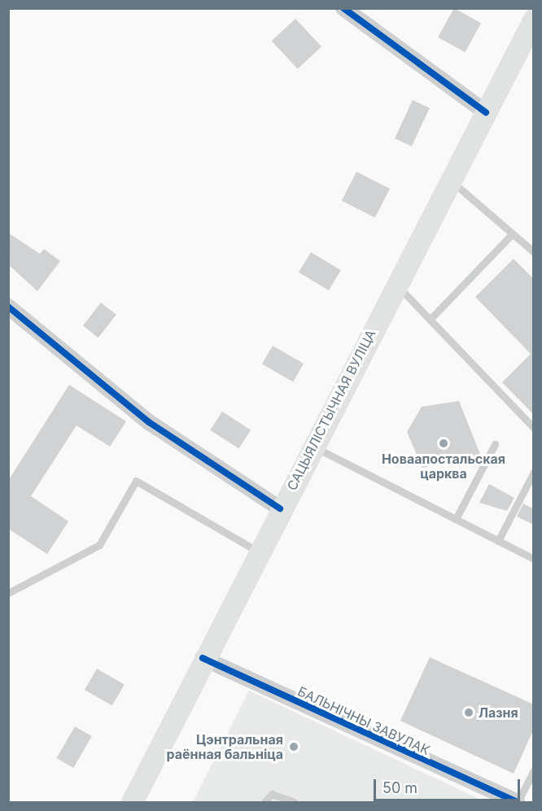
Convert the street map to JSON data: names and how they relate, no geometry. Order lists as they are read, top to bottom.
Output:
{
  "streets": {
    "main road": ["САЦЫЯЛІСТЫЧНАЯ ВУЛІЦА"],
    "street": ["БАЛЬНІЧНЫ ЗАВУЛАК"]
  },
  "crossings": [
    ["САЦЫЯЛІСТЫЧНАЯ ВУЛІЦА", "БАЛЬНІЧНЫ ЗАВУЛАК"]
  ],
  "places": ["Новаапостальская царква", "Лазня", "Цэнтральная раённая бальніца"],
  "scale_bar": "50 m"
}
